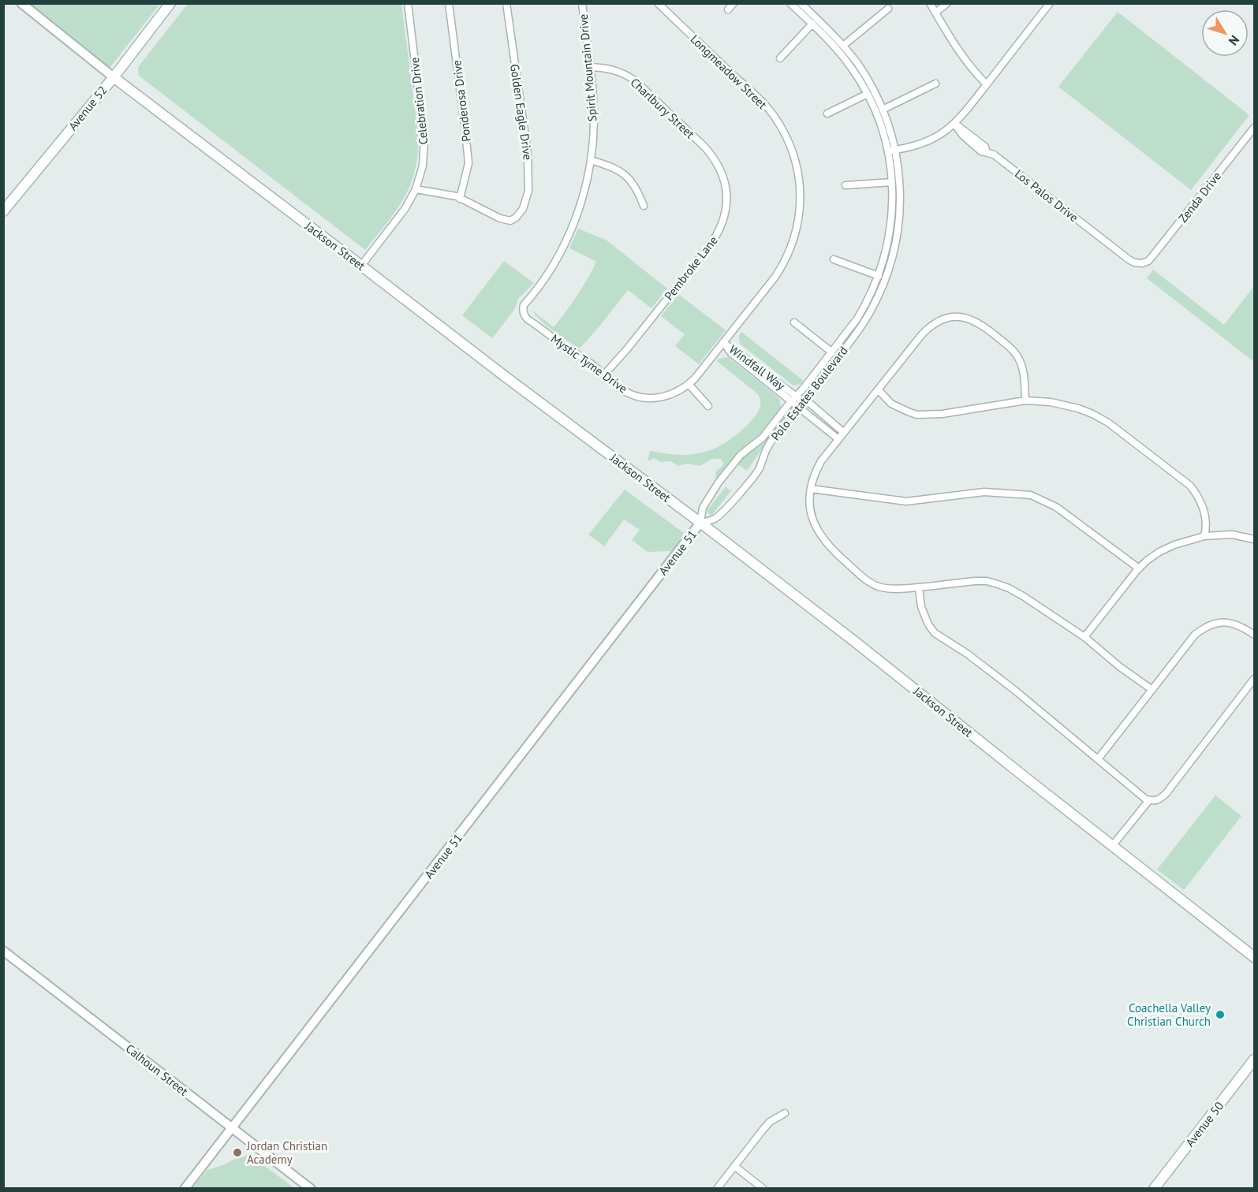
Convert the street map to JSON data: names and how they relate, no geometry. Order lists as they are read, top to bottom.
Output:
{
  "streets": {
    "main road": ["Avenue 52", "Jackson Street", "Avenue 50"],
    "street": [
      "Spirit Mountain Drive",
      "Longmeadow Street",
      "Celebration Drive",
      "Ponderosa Drive",
      "Charlbury Street",
      "Golden Eagle Drive",
      "Los Palos Drive",
      "Zenda Drive",
      "Pembroke Lane",
      "Mystic Tyme Drive",
      "Windfall Way",
      "Polo Estates Boulevard",
      "Avenue 51",
      "Calhoun Street"
    ]
  },
  "crossings": [
    ["Spirit Mountain Drive", "Charlbury Street"],
    ["Spirit Mountain Drive", "Mystic Tyme Drive"],
    ["Longmeadow Street", "Mystic Tyme Drive"],
    ["Longmeadow Street", "Windfall Way"],
    ["Celebration Drive", "Jackson Street"],
    ["Ponderosa Drive", "Golden Eagle Drive"],
    ["Avenue 52", "Jackson Street"],
    ["Charlbury Street", "Pembroke Lane"],
    ["Los Palos Drive", "Zenda Drive"],
    ["Jackson Street", "Polo Estates Boulevard"],
    ["Jackson Street", "Avenue 51"],
    ["Pembroke Lane", "Mystic Tyme Drive"],
    ["Mystic Tyme Drive", "Windfall Way"],
    ["Windfall Way", "Polo Estates Boulevard"],
    ["Polo Estates Boulevard", "Avenue 51"],
    ["Avenue 51", "Calhoun Street"]
  ],
  "places": ["Coachella Valley Christian Church", "Jordan Christian Academy"],
  "north": "bottom right"
}
